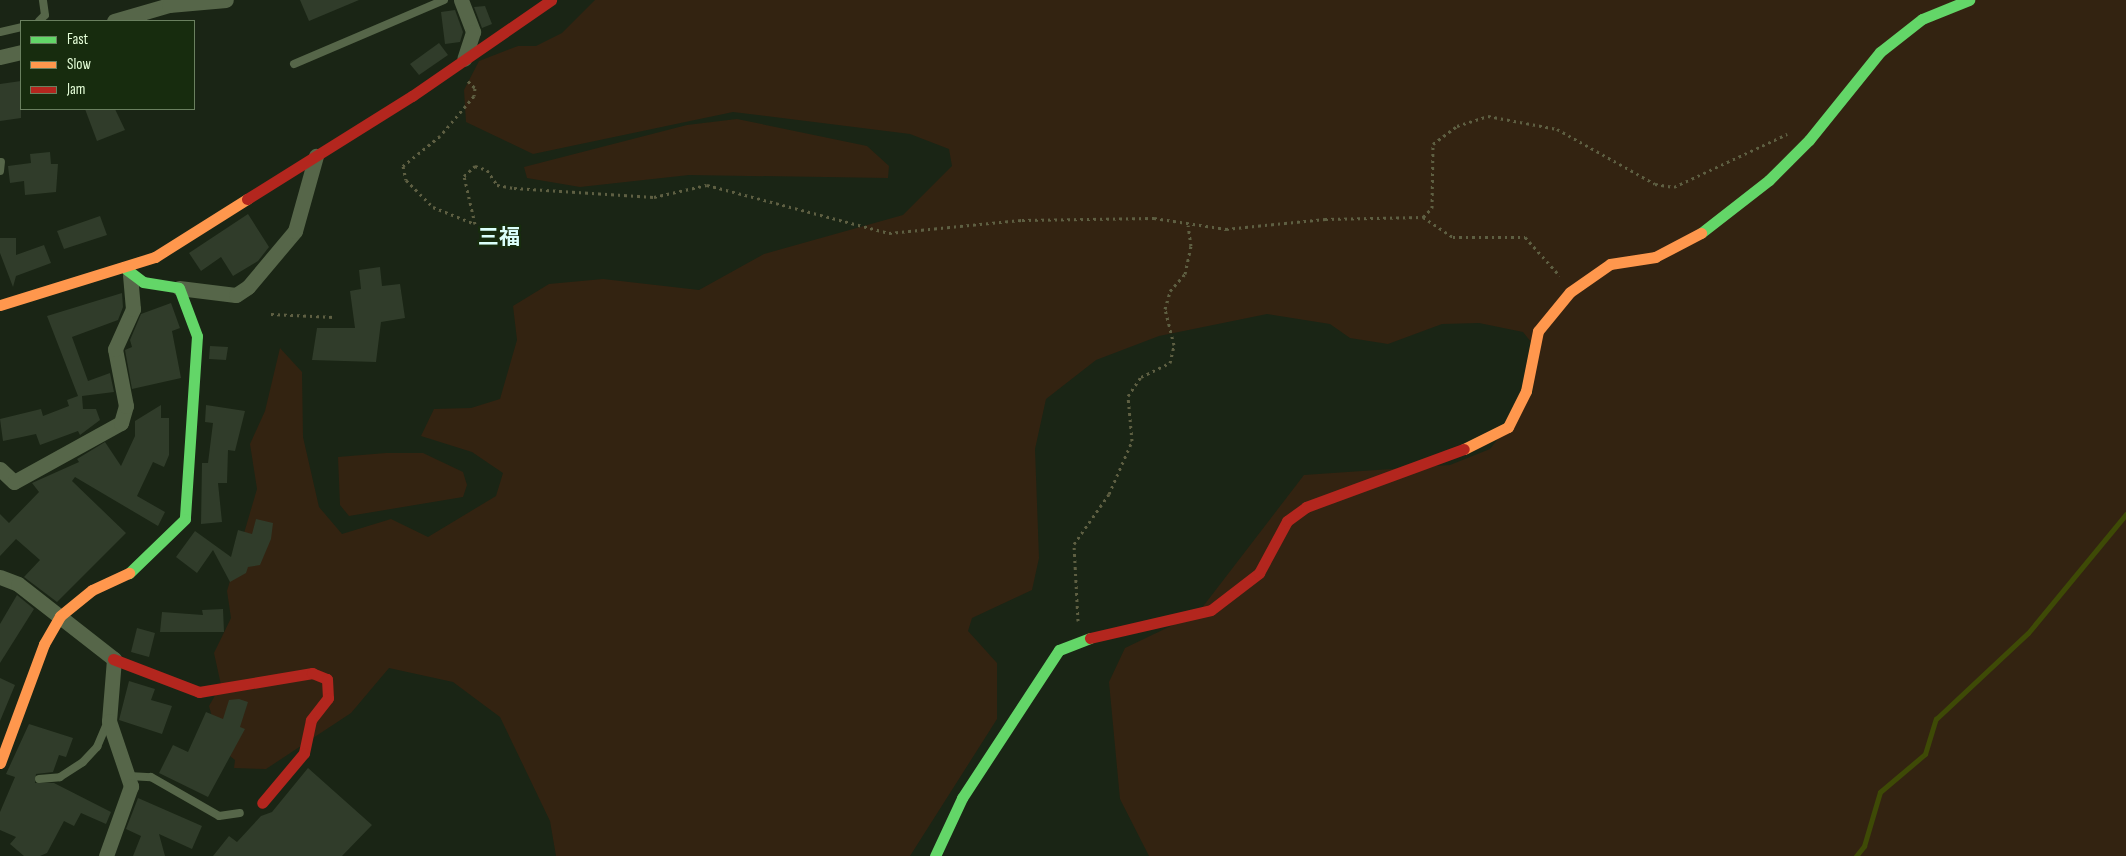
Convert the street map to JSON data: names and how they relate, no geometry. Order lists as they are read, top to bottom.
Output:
{
  "districts": ["三福"],
  "legend": ["Fast", "Slow", "Jam"]
}
